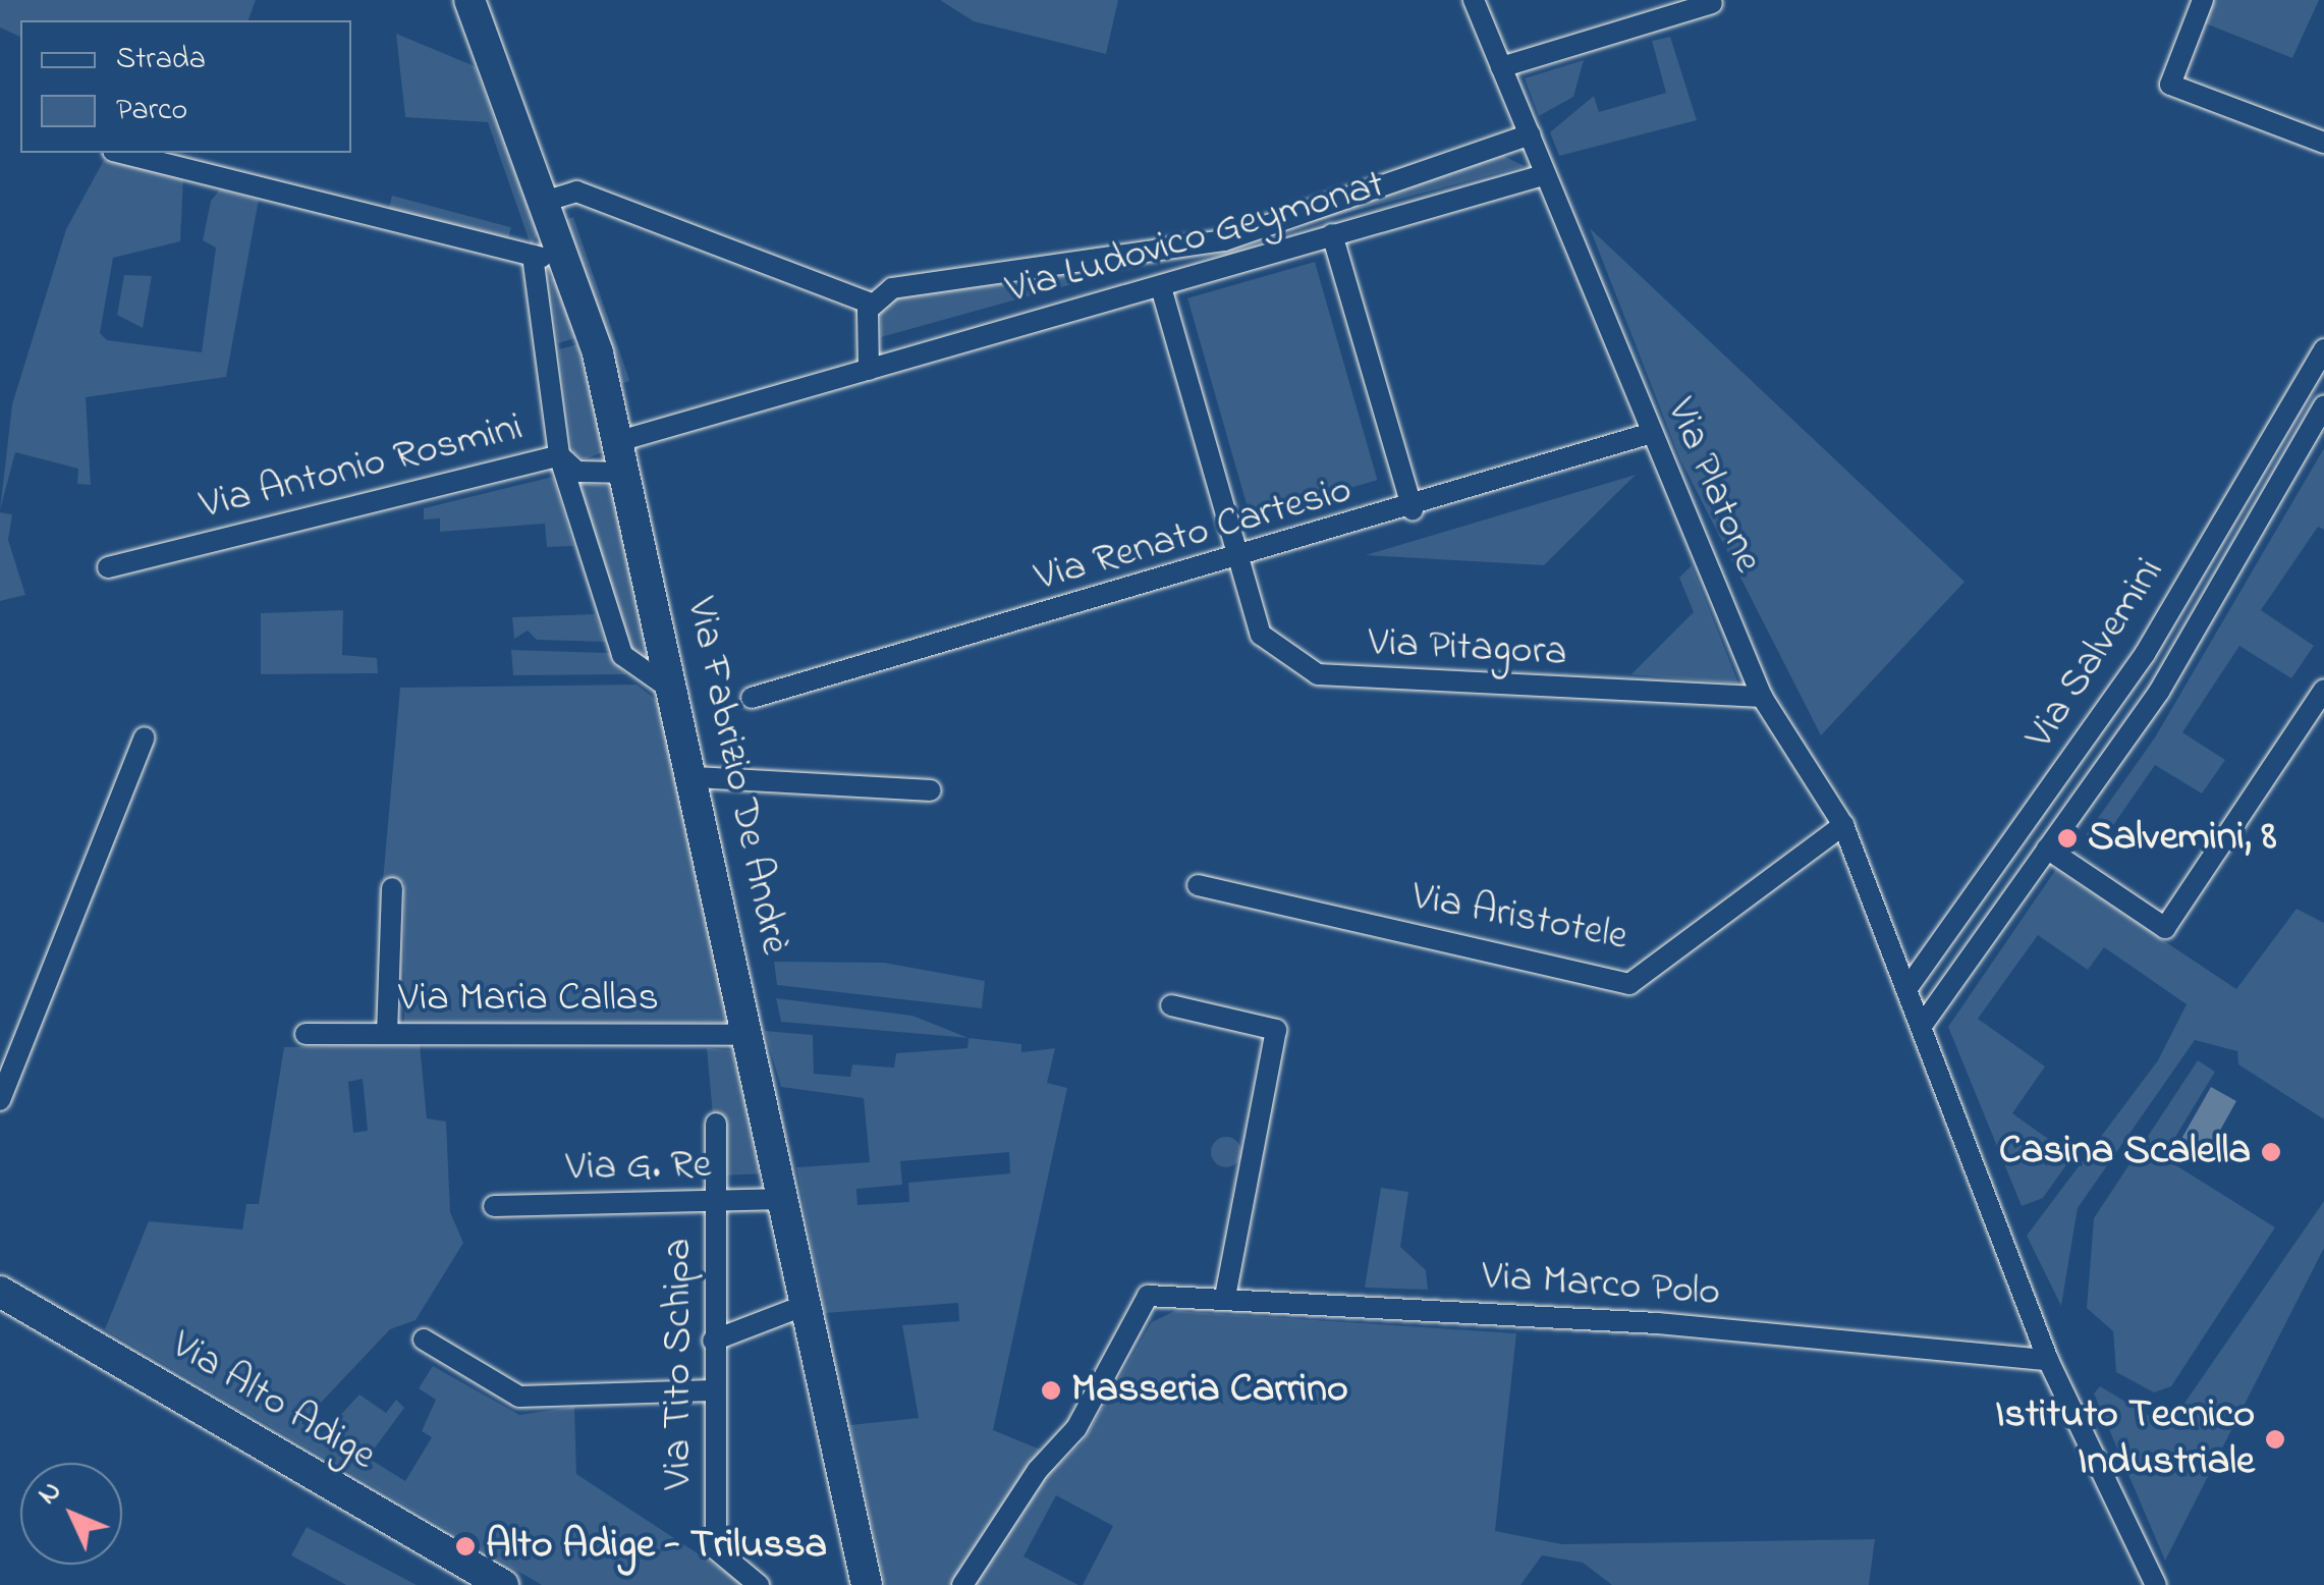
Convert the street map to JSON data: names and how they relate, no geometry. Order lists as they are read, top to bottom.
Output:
{
  "streets": {
    "street": [
      "Via Ludovico Geymonat",
      "Via Antonio Rosmini",
      "Via Platone",
      "Via Renato Cartesio",
      "Via Pitagora",
      "Via Salvemini",
      "Via Fabrizio De Andrè",
      "Via Aristotele",
      "Via Maria Callas",
      "Via G. Re",
      "Via Marco Polo",
      "Via Tito Schipa",
      "Via Alto Adige"
    ]
  },
  "crossings": [
    ["Via Ludovico Geymonat", "Via Platone"],
    ["Via Ludovico Geymonat", "Via Pitagora"],
    ["Via Ludovico Geymonat", "Via Fabrizio De Andrè"],
    ["Via Antonio Rosmini", "Via Fabrizio De Andrè"],
    ["Via Platone", "Via Renato Cartesio"],
    ["Via Platone", "Via Pitagora"],
    ["Via Platone", "Via Salvemini"],
    ["Via Platone", "Via Aristotele"],
    ["Via Platone", "Via Marco Polo"],
    ["Via Renato Cartesio", "Via Pitagora"],
    ["Via Fabrizio De Andrè", "Via Maria Callas"],
    ["Via Fabrizio De Andrè", "Via G. Re"],
    ["Via G. Re", "Via Tito Schipa"]
  ],
  "places": [
    "Salvemini, 8",
    "Casina Scalella",
    "Masseria Carrino",
    "Istituto Tecnico Industriale",
    "Alto Adige - Trilussa"
  ],
  "legend": ["Strada", "Parco"],
  "north": "top left"
}
